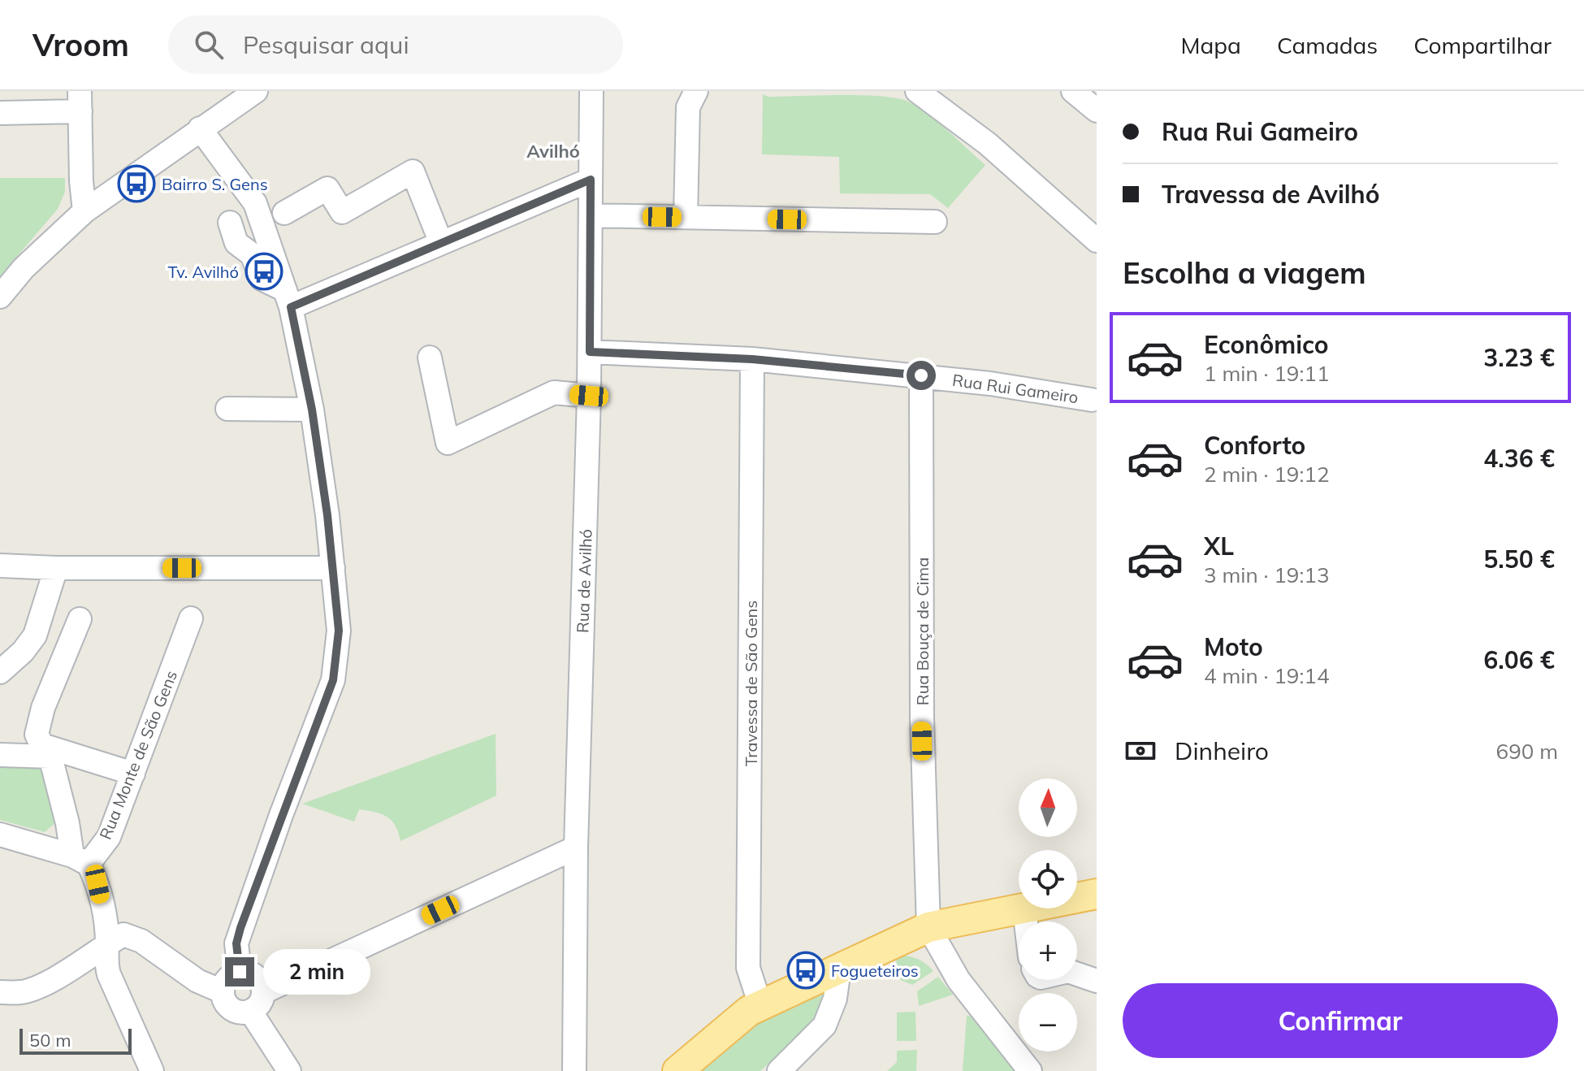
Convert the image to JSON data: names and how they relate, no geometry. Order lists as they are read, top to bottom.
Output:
{
  "streets": {
    "street": [
      "Rua Rui Gameiro",
      "Rua de Avilhó",
      "Rua Bouça de Cima",
      "Travessa de São Gens",
      "Rua Monte de São Gens"
    ]
  },
  "crossings": [
    ["Rua Rui Gameiro", "Rua de Avilhó"],
    ["Rua Rui Gameiro", "Rua Bouça de Cima"],
    ["Rua Rui Gameiro", "Travessa de São Gens"]
  ],
  "districts": ["Avilhó"],
  "places": {
    "bus stop": ["Bairro S. Gens", "Tv. Avilhó", "Fogueteiros"]
  },
  "scale_bar": "50 m",
  "north": "top",
  "page": {
    "header": "Vroom",
    "search": "Pesquisar aqui",
    "nav": ["Mapa", "Camadas", "Compartilhar"],
    "banner": ["Rua Rui Gameiro", "Travessa de Avilhó"],
    "heading": "Escolha a viagem",
    "list": [
      {
        "name": "Econômico",
        "note": "1 min · 19:11",
        "value": "3.23 €"
      },
      {
        "name": "Conforto",
        "note": "2 min · 19:12",
        "value": "4.36 €"
      },
      {
        "name": "XL",
        "note": "3 min · 19:13",
        "value": "5.50 €"
      },
      {
        "name": "Moto",
        "note": "4 min · 19:14",
        "value": "6.06 €"
      }
    ],
    "pay": ["Dinheiro", "690 m"],
    "map_buttons": ["+", "−"],
    "bubble": "2 min",
    "buttons": "Confirmar",
    "scale": "50 m"
  }
}
